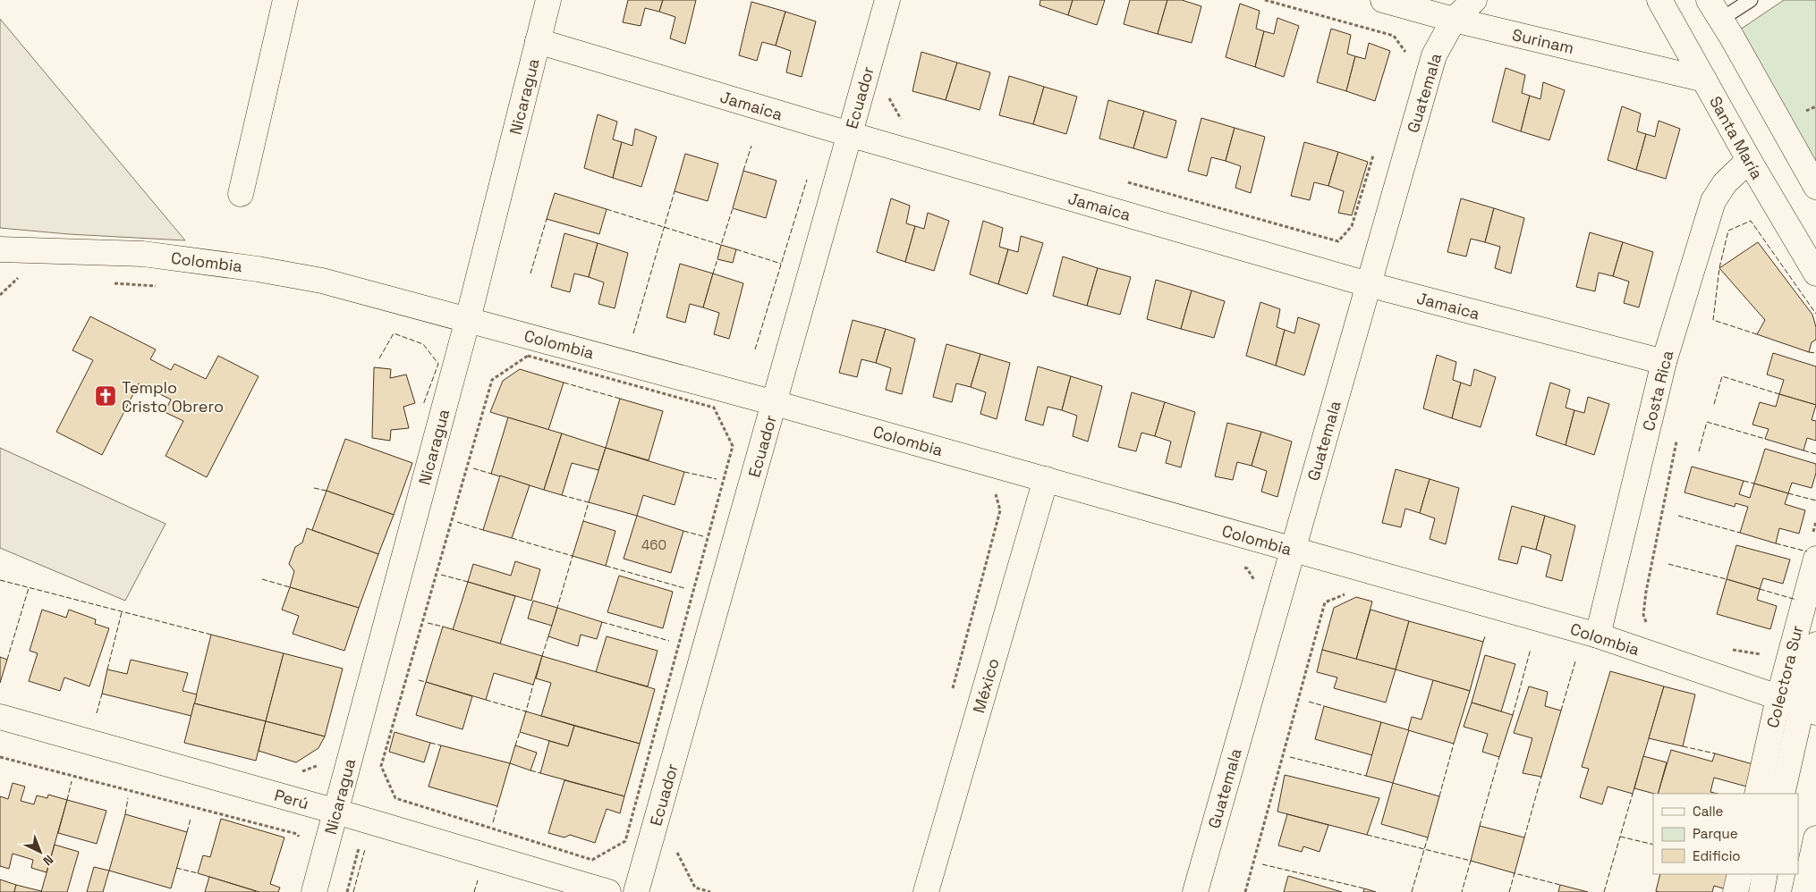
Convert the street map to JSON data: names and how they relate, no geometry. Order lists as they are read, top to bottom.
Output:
{
  "streets": {
    "street": [
      "Surinam",
      "Guatemala",
      "Nicaragua",
      "Ecuador",
      "Jamaica",
      "Santa María",
      "Colombia",
      "Costa Rica",
      "Colectora Sur",
      "México",
      "Perú"
    ]
  },
  "crossings": [
    ["Surinam", "Guatemala"],
    ["Surinam", "Santa María"],
    ["Guatemala", "Jamaica"],
    ["Guatemala", "Colombia"],
    ["Nicaragua", "Jamaica"],
    ["Nicaragua", "Colombia"],
    ["Nicaragua", "Perú"],
    ["Ecuador", "Jamaica"],
    ["Ecuador", "Colombia"],
    ["Jamaica", "Costa Rica"],
    ["Santa María", "Costa Rica"],
    ["Colombia", "Costa Rica"],
    ["Colombia", "Colectora Sur"],
    ["Colombia", "México"]
  ],
  "places": {
    "church": ["Templo Cristo Obrero"]
  },
  "house_numbers": ["460"],
  "legend": ["Calle", "Parque", "Edificio"],
  "north": "bottom right"
}
